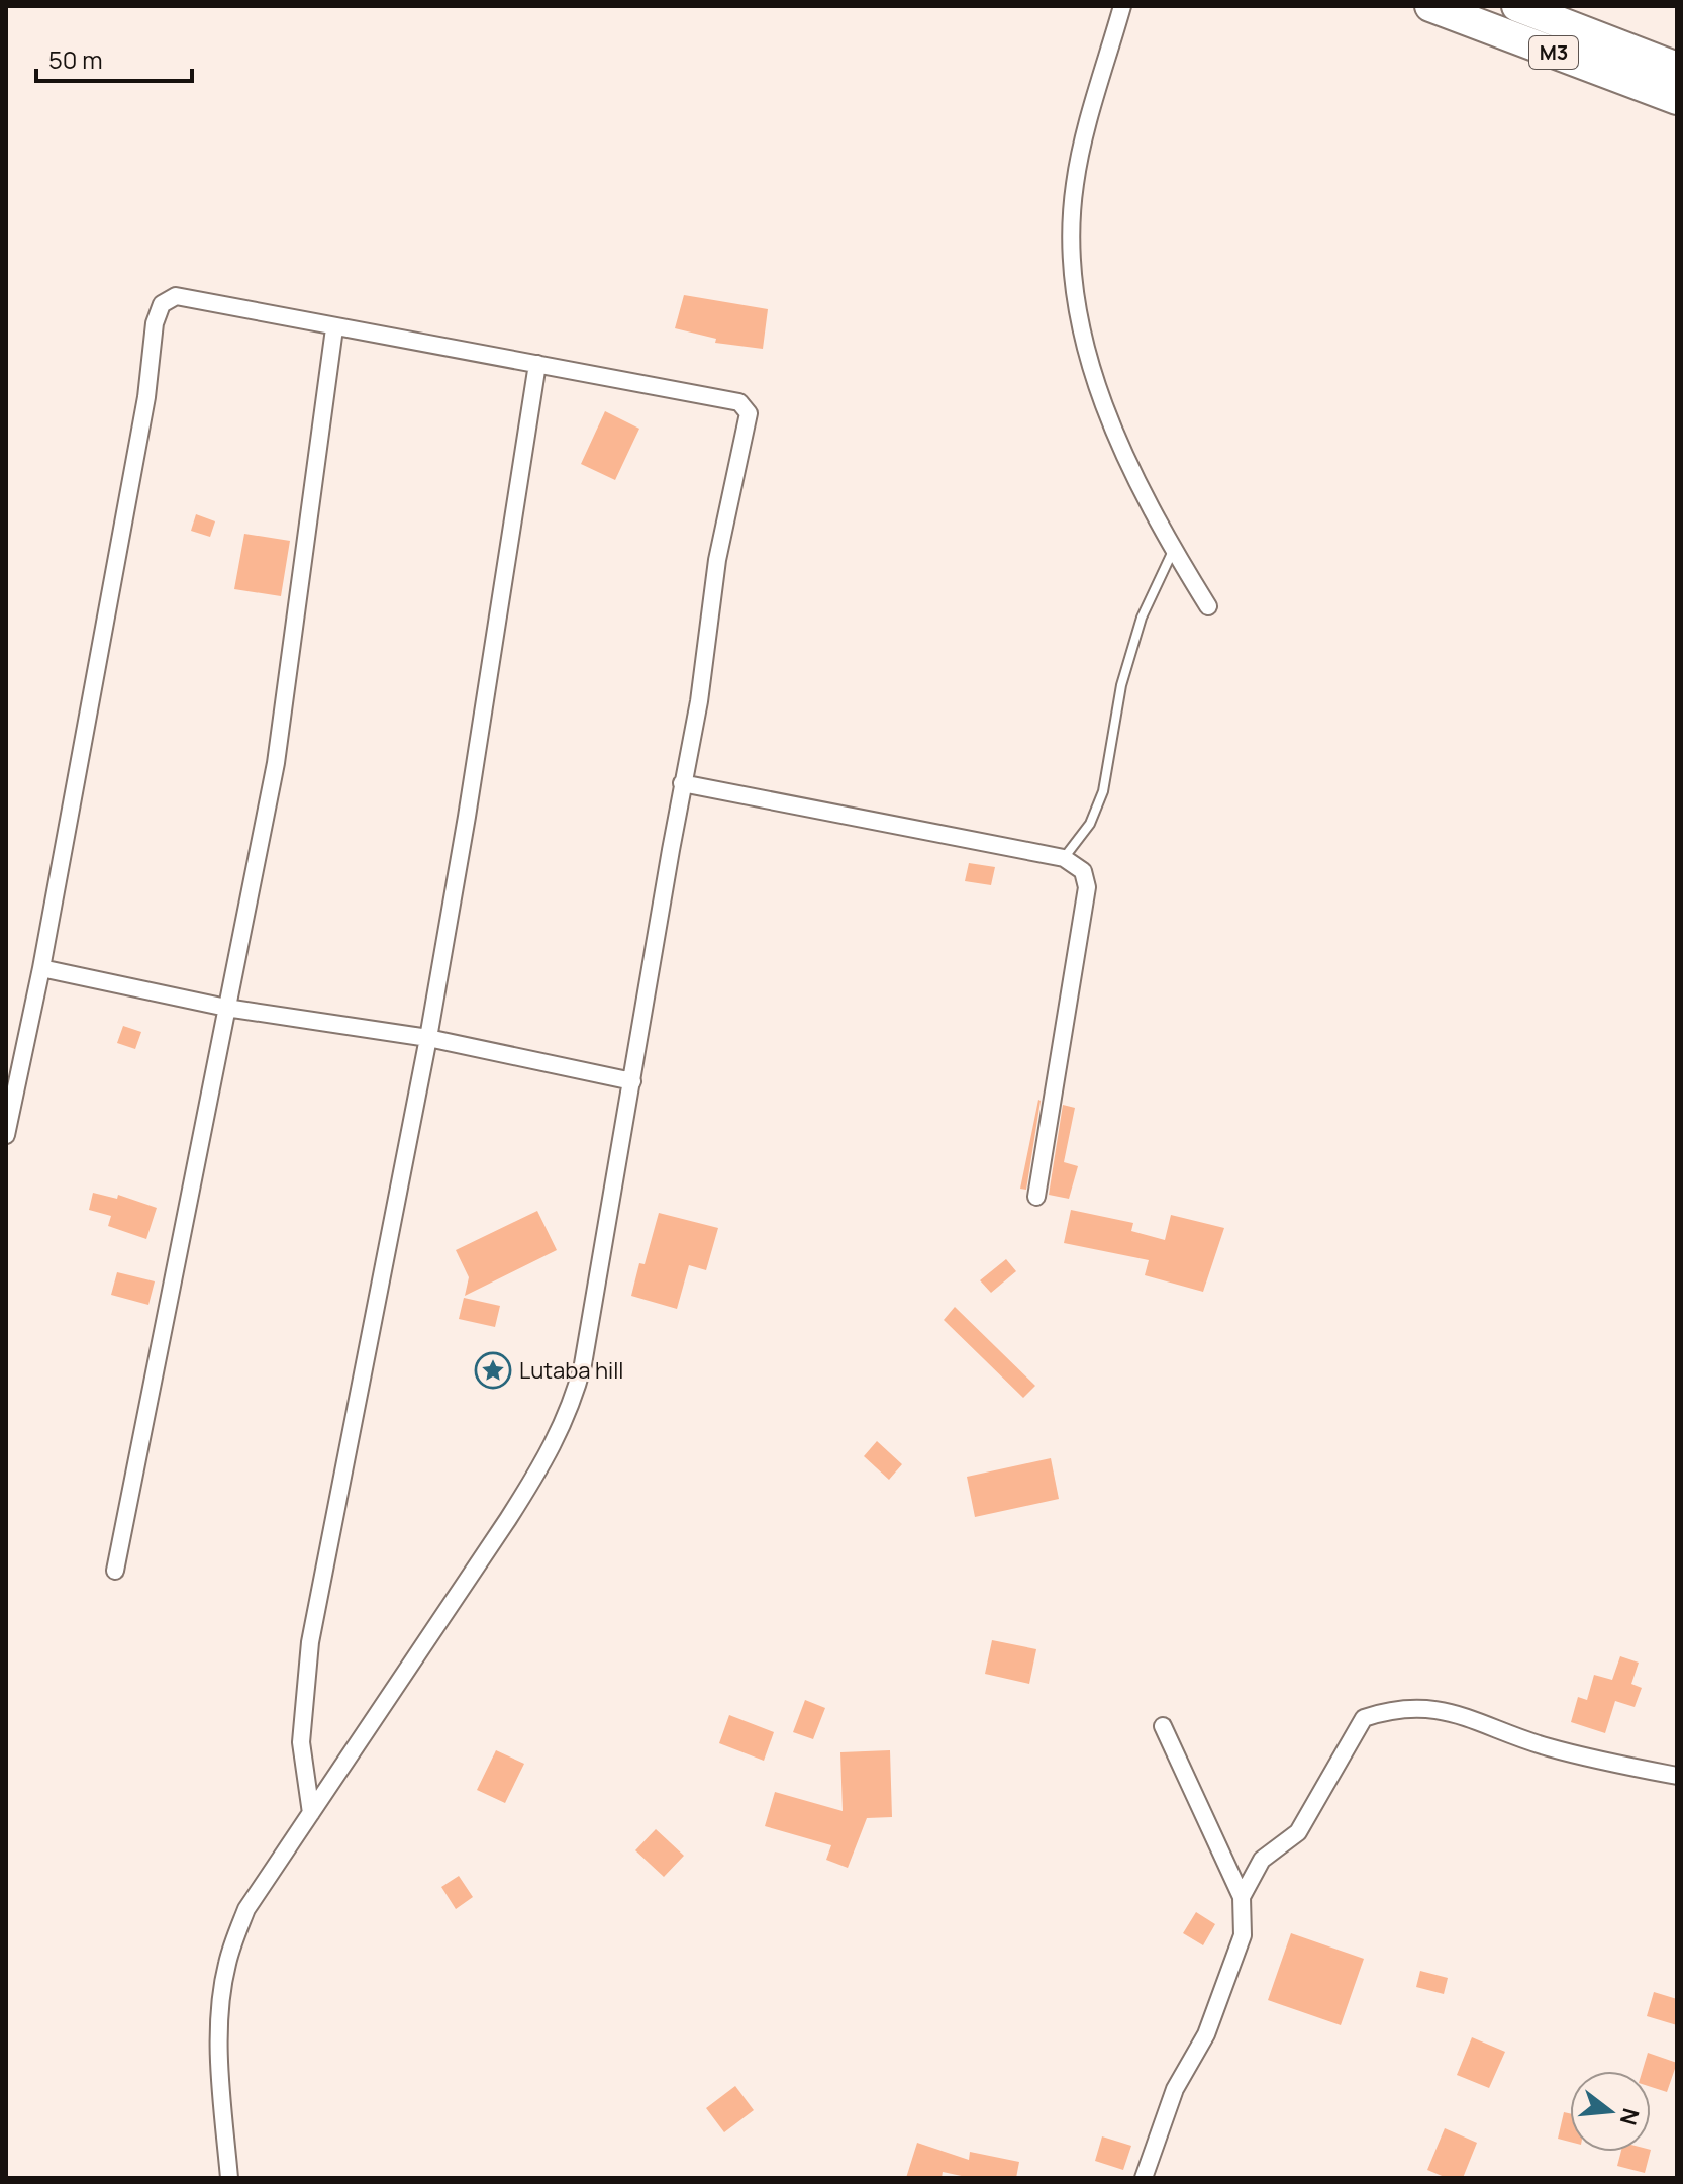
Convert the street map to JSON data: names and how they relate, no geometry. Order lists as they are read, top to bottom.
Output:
{
  "streets": {
    "highway": ["M3"]
  },
  "places": {
    "place": ["Lutaba hill"]
  },
  "scale_bar": "50 m",
  "north": "right"
}
